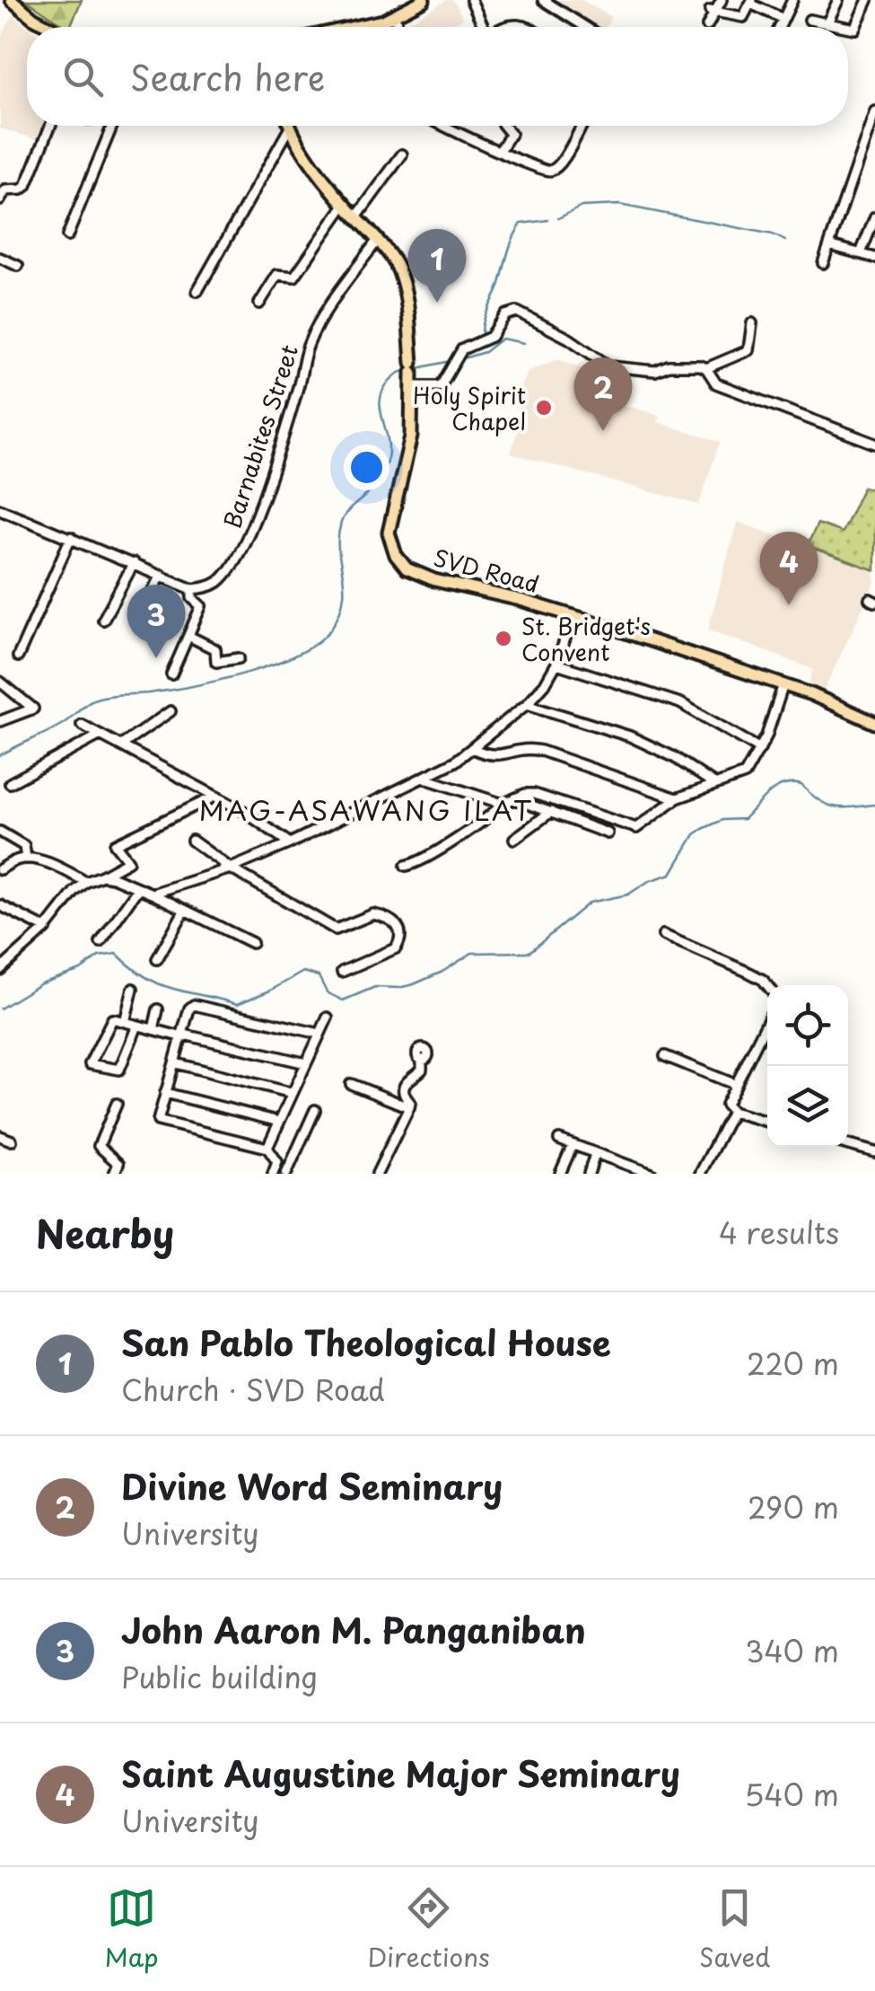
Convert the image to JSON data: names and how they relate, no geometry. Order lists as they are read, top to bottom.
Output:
{
  "streets": {
    "main road": ["SVD Road"],
    "street": ["Barnabites Street"]
  },
  "crossings": [
    ["Barnabites Street", "SVD Road"]
  ],
  "districts": ["MAG-ASAWANG ILAT"],
  "places": ["Holy Spirit Chapel", "St. Bridget's Convent"],
  "page": {
    "search": "Search here",
    "pins": [
      "1",
      "2",
      "4",
      "3"
    ],
    "heading": ["Nearby", "4 results"],
    "list": [
      {
        "mark": "1",
        "name": "San Pablo Theological House",
        "note": "Church · SVD Road",
        "value": "220 m"
      },
      {
        "mark": "2",
        "name": "Divine Word Seminary",
        "note": "University",
        "value": "290 m"
      },
      {
        "mark": "3",
        "name": "John Aaron M. Panganiban",
        "note": "Public building",
        "value": "340 m"
      },
      {
        "mark": "4",
        "name": "Saint Augustine Major Seminary",
        "note": "University",
        "value": "540 m"
      }
    ],
    "nav": ["Map", "Directions", "Saved"]
  }
}
